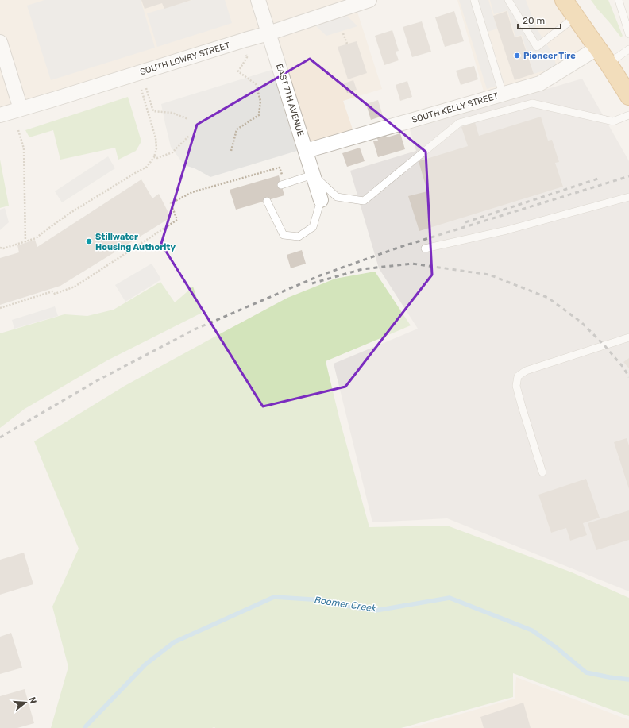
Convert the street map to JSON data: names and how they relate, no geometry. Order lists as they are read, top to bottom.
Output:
{
  "streets": {
    "street": ["SOUTH LOWRY STREET", "EAST 7TH AVENUE", "SOUTH KELLY STREET"]
  },
  "crossings": [
    ["SOUTH LOWRY STREET", "EAST 7TH AVENUE"],
    ["EAST 7TH AVENUE", "SOUTH KELLY STREET"]
  ],
  "water": ["Boomer Creek"],
  "places": ["Pioneer Tire", "Stillwater Housing Authority"],
  "scale_bar": "20 m",
  "north": "right"
}
